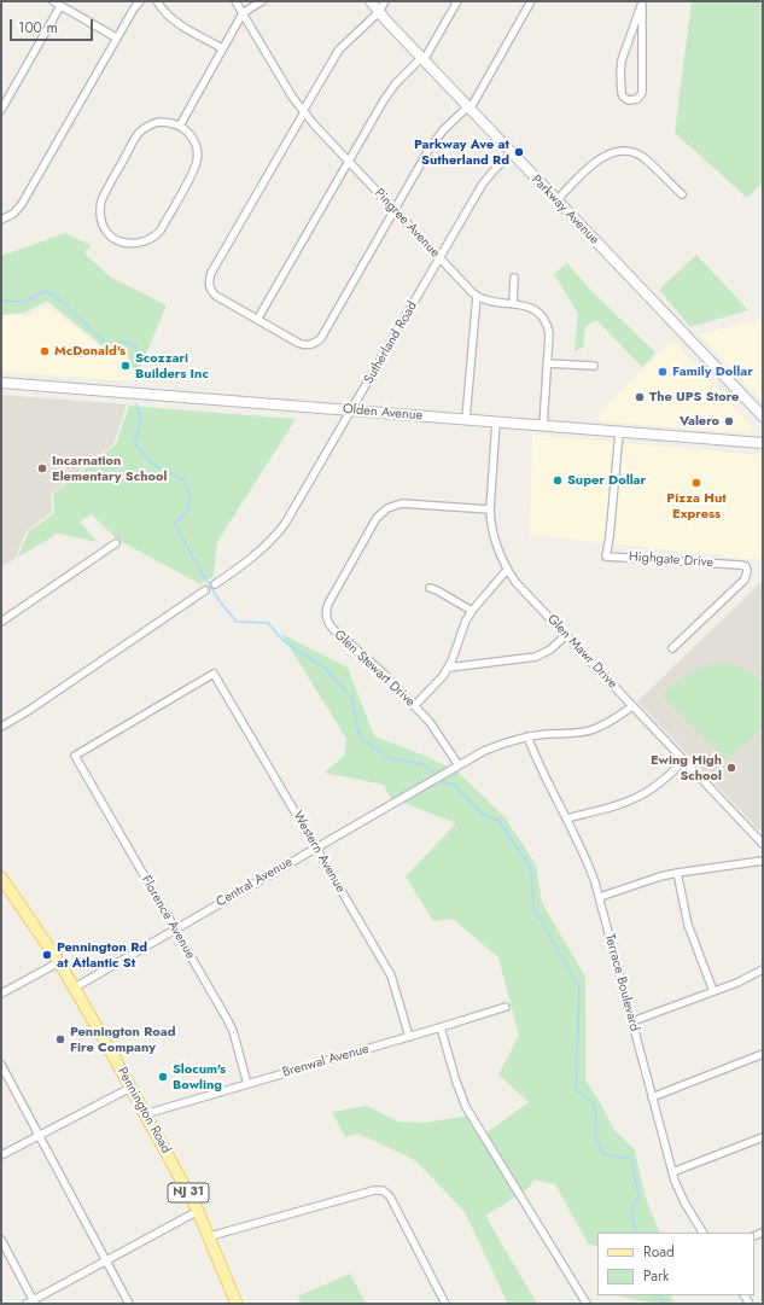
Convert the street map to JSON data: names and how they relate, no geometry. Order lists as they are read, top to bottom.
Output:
{
  "streets": {
    "main road": [
      "Parkway Avenue",
      "Olden Avenue",
      "Pennington Road",
      "NJ 31"
    ],
    "street": [
      "Pingree Avenue",
      "Sutherland Road",
      "Highgate Drive",
      "Glen Mawr Drive",
      "Glen Stewart Drive",
      "Western Avenue",
      "Central Avenue",
      "Florence Avenue",
      "Terrace Boulevard",
      "Brenwal Avenue"
    ]
  },
  "crossings": [
    ["Parkway Avenue", "Sutherland Road"],
    ["Pingree Avenue", "Sutherland Road"],
    ["Pingree Avenue", "Olden Avenue"],
    ["Sutherland Road", "Olden Avenue"],
    ["Olden Avenue", "Highgate Drive"],
    ["Olden Avenue", "Glen Mawr Drive"],
    ["Glen Mawr Drive", "Glen Stewart Drive"],
    ["Glen Mawr Drive", "Central Avenue"],
    ["Glen Stewart Drive", "Central Avenue"],
    ["Western Avenue", "Central Avenue"],
    ["Western Avenue", "Florence Avenue"],
    ["Western Avenue", "Brenwal Avenue"],
    ["Central Avenue", "Florence Avenue"],
    ["Central Avenue", "Terrace Boulevard"],
    ["Central Avenue", "Pennington Road"],
    ["Florence Avenue", "Brenwal Avenue"],
    ["Brenwal Avenue", "Pennington Road"]
  ],
  "places": [
    "Parkway Ave at Sutherland Rd",
    "McDonald's",
    "Scozzari Builders Inc",
    "Family Dollar",
    "The UPS Store",
    "Valero",
    "Incarnation Elementary School",
    "Super Dollar",
    "Pizza Hut Express",
    "Ewing High School",
    "Pennington Rd at Atlantic St",
    "Pennington Road Fire Company",
    "Slocum's Bowling"
  ],
  "legend": ["Road", "Park"],
  "scale_bar": "100 m"
}
